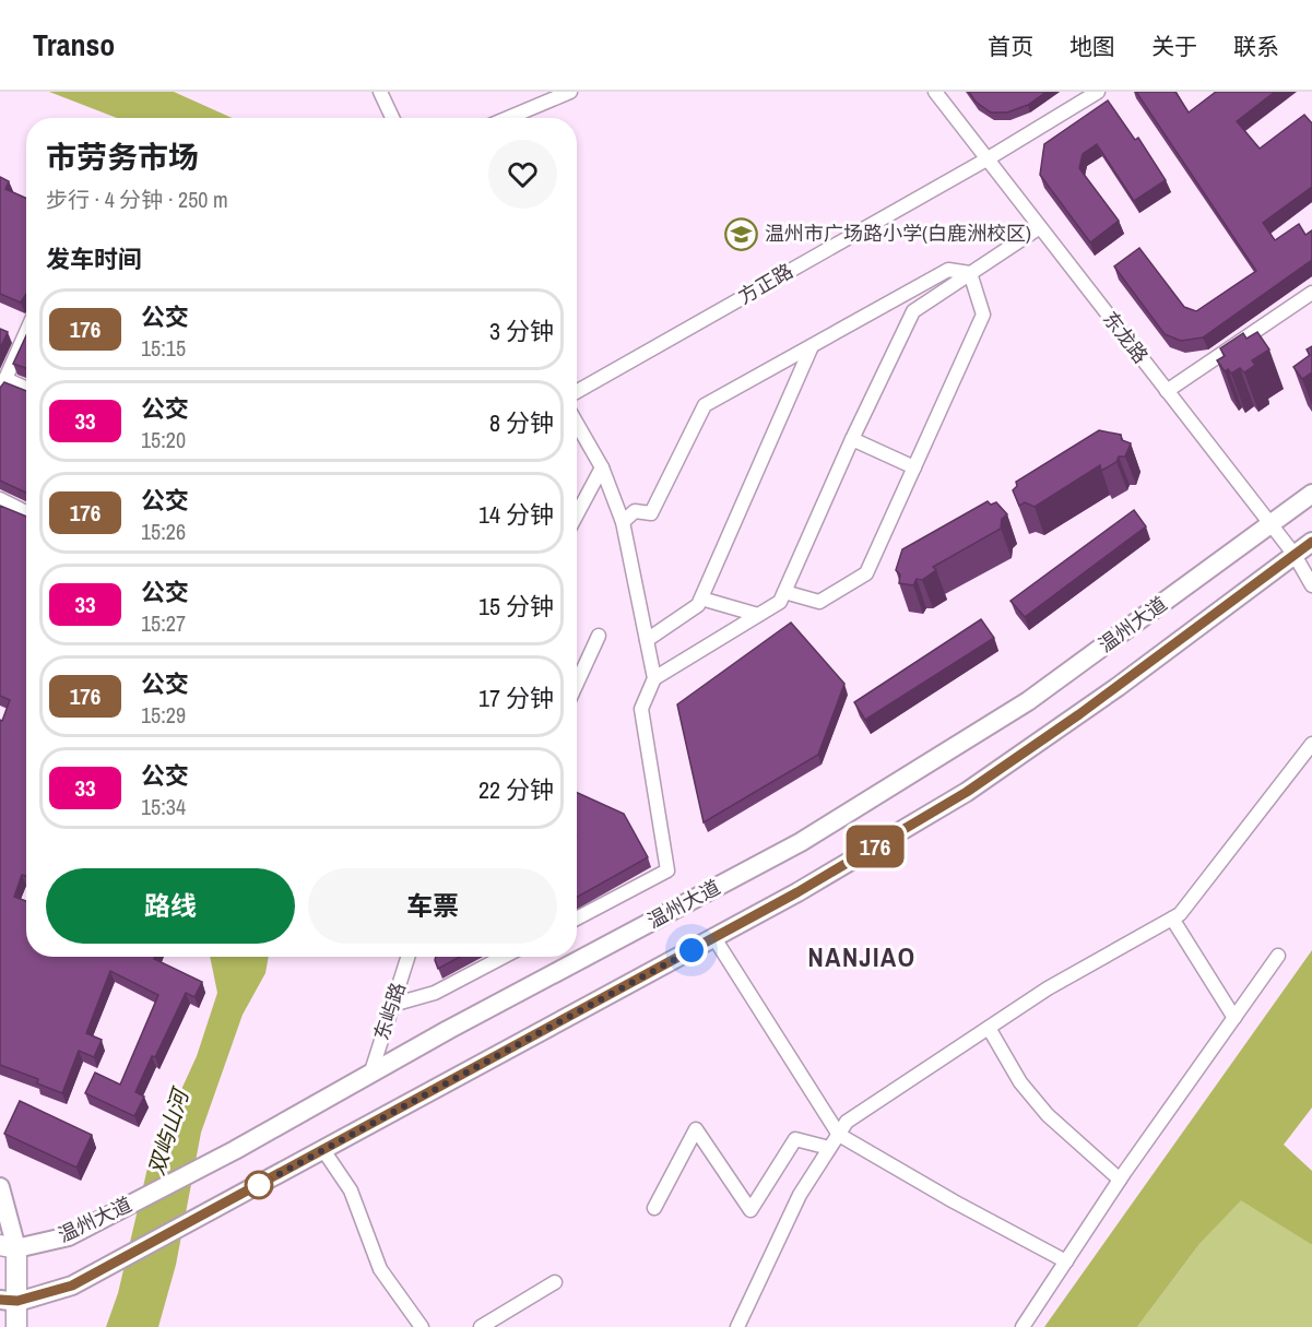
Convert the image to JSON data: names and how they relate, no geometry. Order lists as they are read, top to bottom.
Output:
{
  "streets": {
    "main road": ["温州大道"],
    "street": ["方正路", "东龙路", "东屿路"]
  },
  "crossings": [
    ["方正路", "东龙路"],
    ["东龙路", "温州大道"],
    ["温州大道", "东屿路"]
  ],
  "districts": ["NANJIAO"],
  "water": ["双屿山河"],
  "places": {
    "school or university": ["温州市广场路小学(白鹿洲校区)"]
  },
  "lines": ["bus line 176"],
  "page": {
    "header": "Transo",
    "nav": [
      "首页",
      "地图",
      "关于",
      "联系"
    ],
    "on_map": "176",
    "heading": [
      ["市劳务市场", "步行 · 4 分钟 · 250 m"],
      "发车时间"
    ],
    "list": [
      {
        "mark": "176",
        "name": "公交",
        "note": "15:15",
        "value": "3 分钟"
      },
      {
        "mark": "33",
        "name": "公交",
        "note": "15:20",
        "value": "8 分钟"
      },
      {
        "mark": "176",
        "name": "公交",
        "note": "15:26",
        "value": "14 分钟"
      },
      {
        "mark": "33",
        "name": "公交",
        "note": "15:27",
        "value": "15 分钟"
      },
      {
        "mark": "176",
        "name": "公交",
        "note": "15:29",
        "value": "17 分钟"
      },
      {
        "mark": "33",
        "name": "公交",
        "note": "15:34",
        "value": "22 分钟"
      }
    ],
    "buttons": ["路线", "车票"]
  }
}
